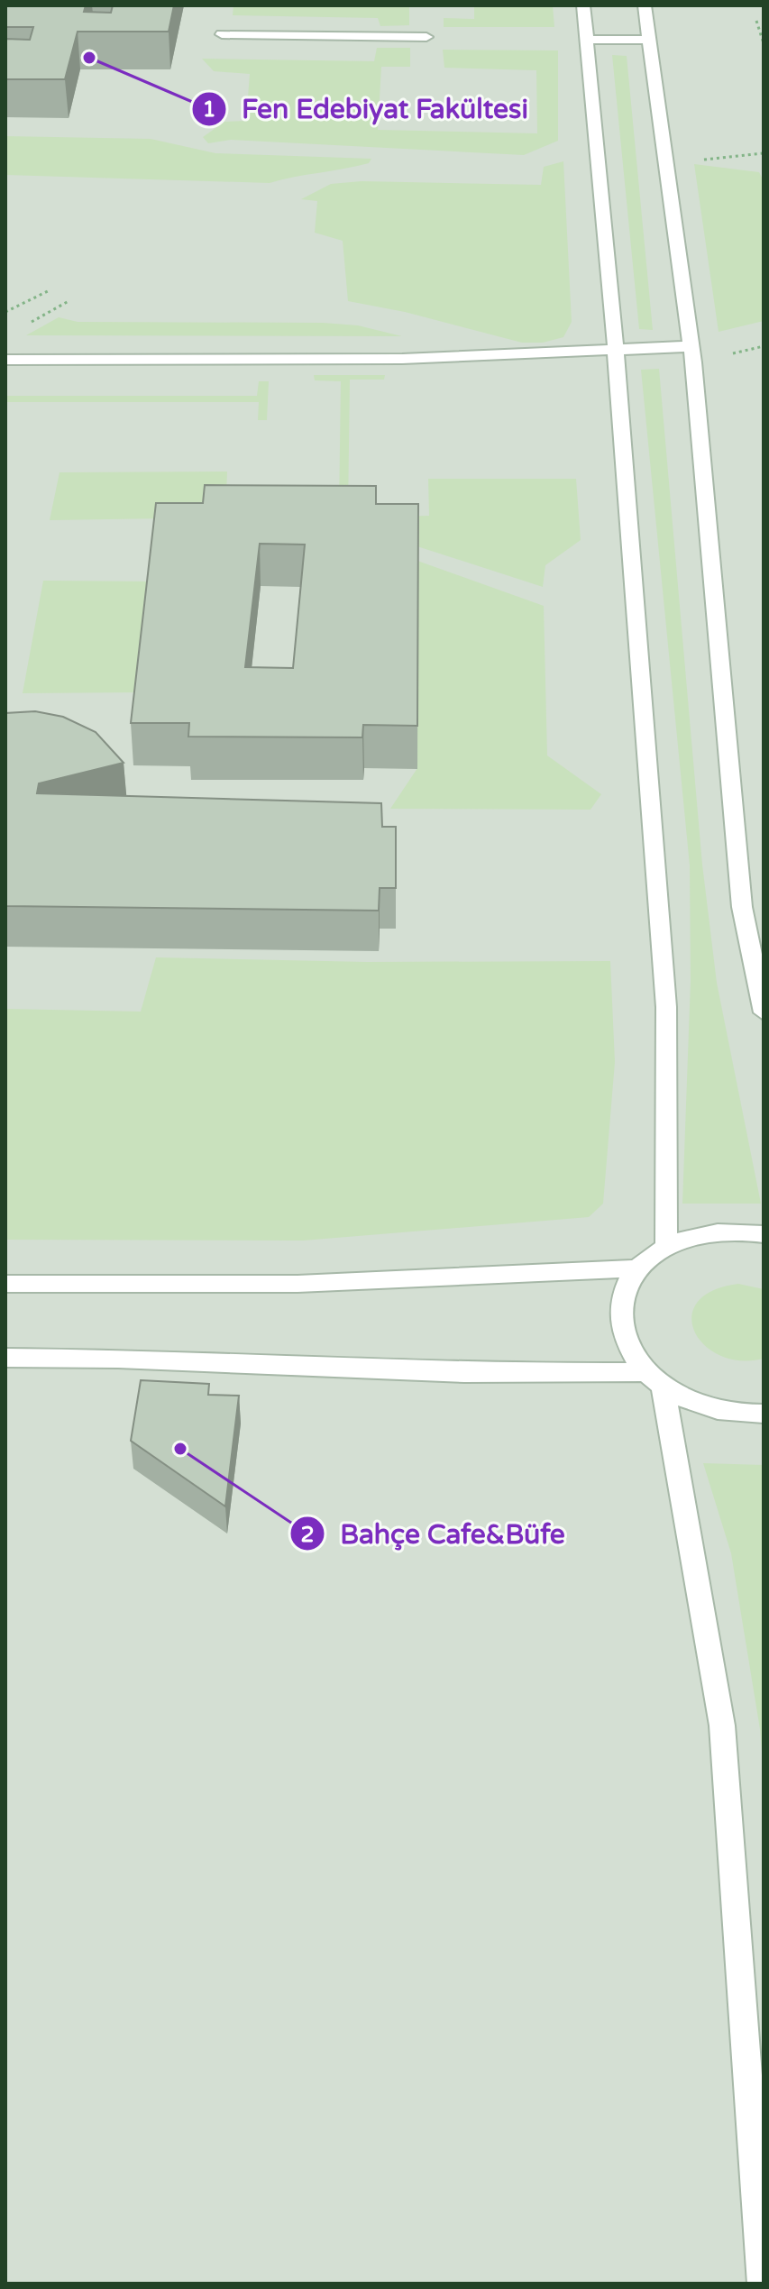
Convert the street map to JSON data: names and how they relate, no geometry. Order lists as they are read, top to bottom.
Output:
{
  "places": ["Fen Edebiyat Fakültesi", "Bahçe Cafe&Büfe"]
}
